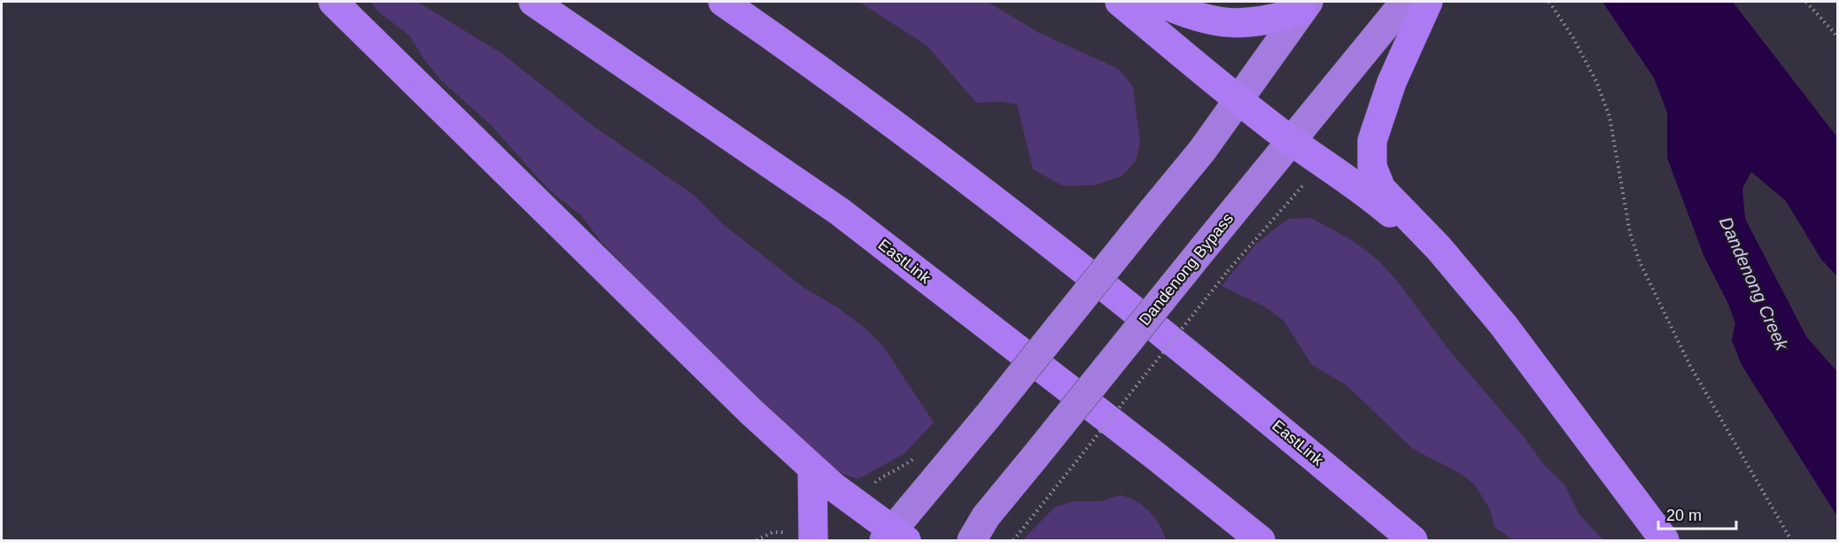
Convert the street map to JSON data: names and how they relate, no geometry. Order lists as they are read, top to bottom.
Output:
{
  "streets": {
    "highway": ["EastLink", "Dandenong Bypass"]
  },
  "water": ["Dandenong Creek"],
  "scale_bar": "20 m"
}
